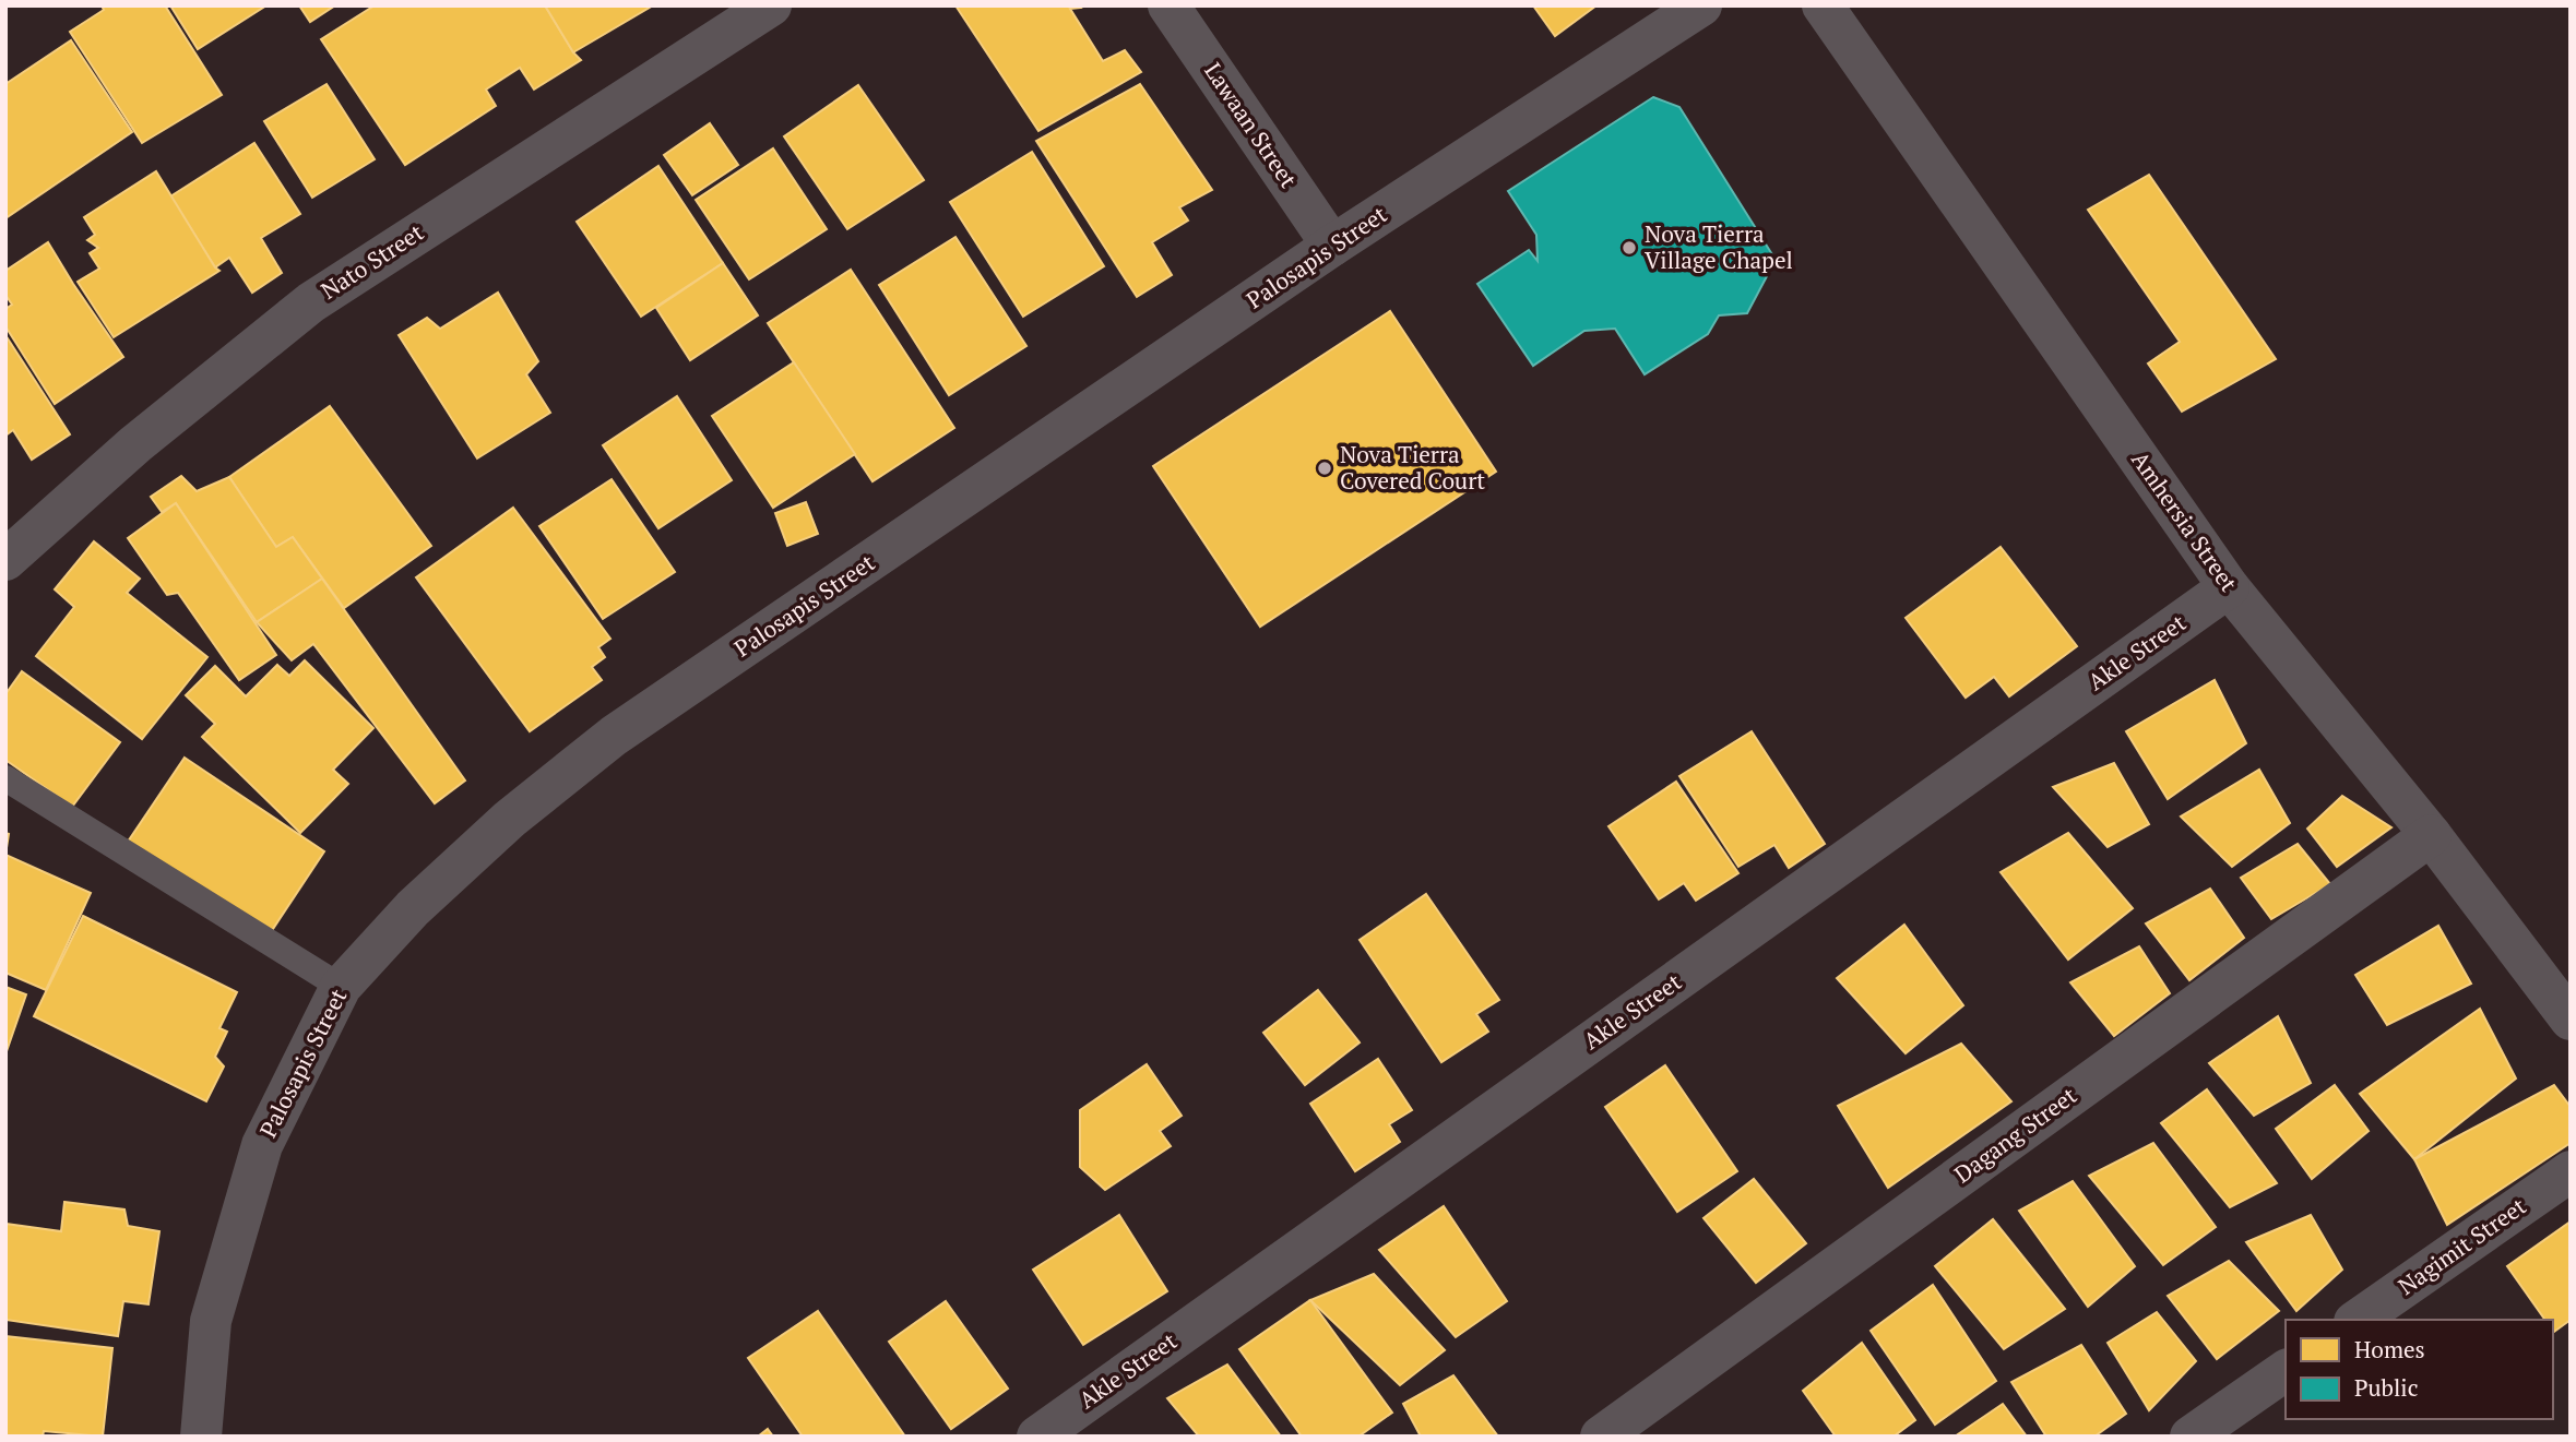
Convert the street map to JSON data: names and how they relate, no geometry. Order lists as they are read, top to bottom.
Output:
{
  "streets": {
    "street": [
      "Lawaan Street",
      "Palosapis Street",
      "Nato Street",
      "Amhersia Street",
      "Akle Street",
      "Dagang Street",
      "Nagimit Street"
    ]
  },
  "crossings": [
    ["Lawaan Street", "Palosapis Street"],
    ["Amhersia Street", "Akle Street"],
    ["Amhersia Street", "Dagang Street"]
  ],
  "places": ["Nova Tierra Village Chapel", "Nova Tierra Covered Court"],
  "legend": ["Homes", "Public"]
}
